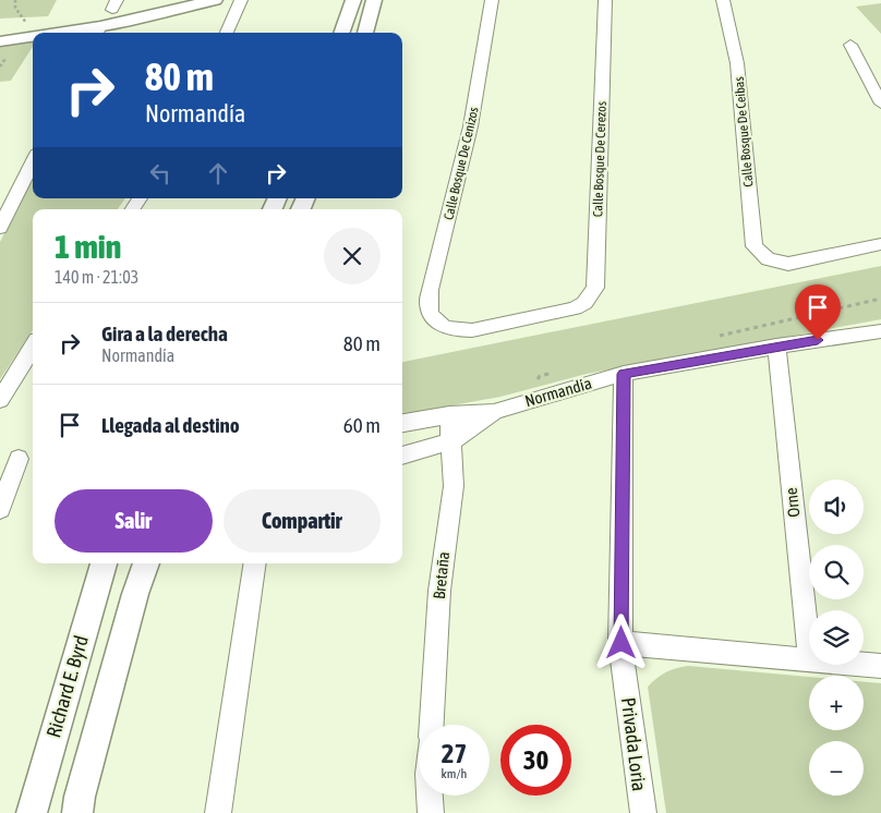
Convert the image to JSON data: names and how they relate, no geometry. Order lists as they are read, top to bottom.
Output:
{
  "streets": {
    "street": [
      "Calle Bosque De Ceibas",
      "Calle Bosque De Cerezos",
      "Calle Bosque De Cenizos",
      "Normandía",
      "Orne",
      "Bretaña",
      "Richard E. Byrd",
      "Privada Loria"
    ]
  },
  "crossings": [
    ["Calle Bosque De Cerezos", "Calle Bosque De Cenizos"],
    ["Normandía", "Orne"],
    ["Normandía", "Bretaña"],
    ["Normandía", "Privada Loria"]
  ],
  "page": {
    "turn": ["80 m", "Normandía"],
    "heading": ["1 min", "140 m · 21:03"],
    "list": [
      {
        "name": "Gira a la derecha",
        "note": "Normandía",
        "value": "80 m"
      },
      {
        "name": "Llegada al destino",
        "value": "60 m"
      }
    ],
    "buttons": ["Salir", "Compartir"],
    "map_buttons": ["+", "−"],
    "speed": "27 km/h",
    "limit": "30"
  }
}
